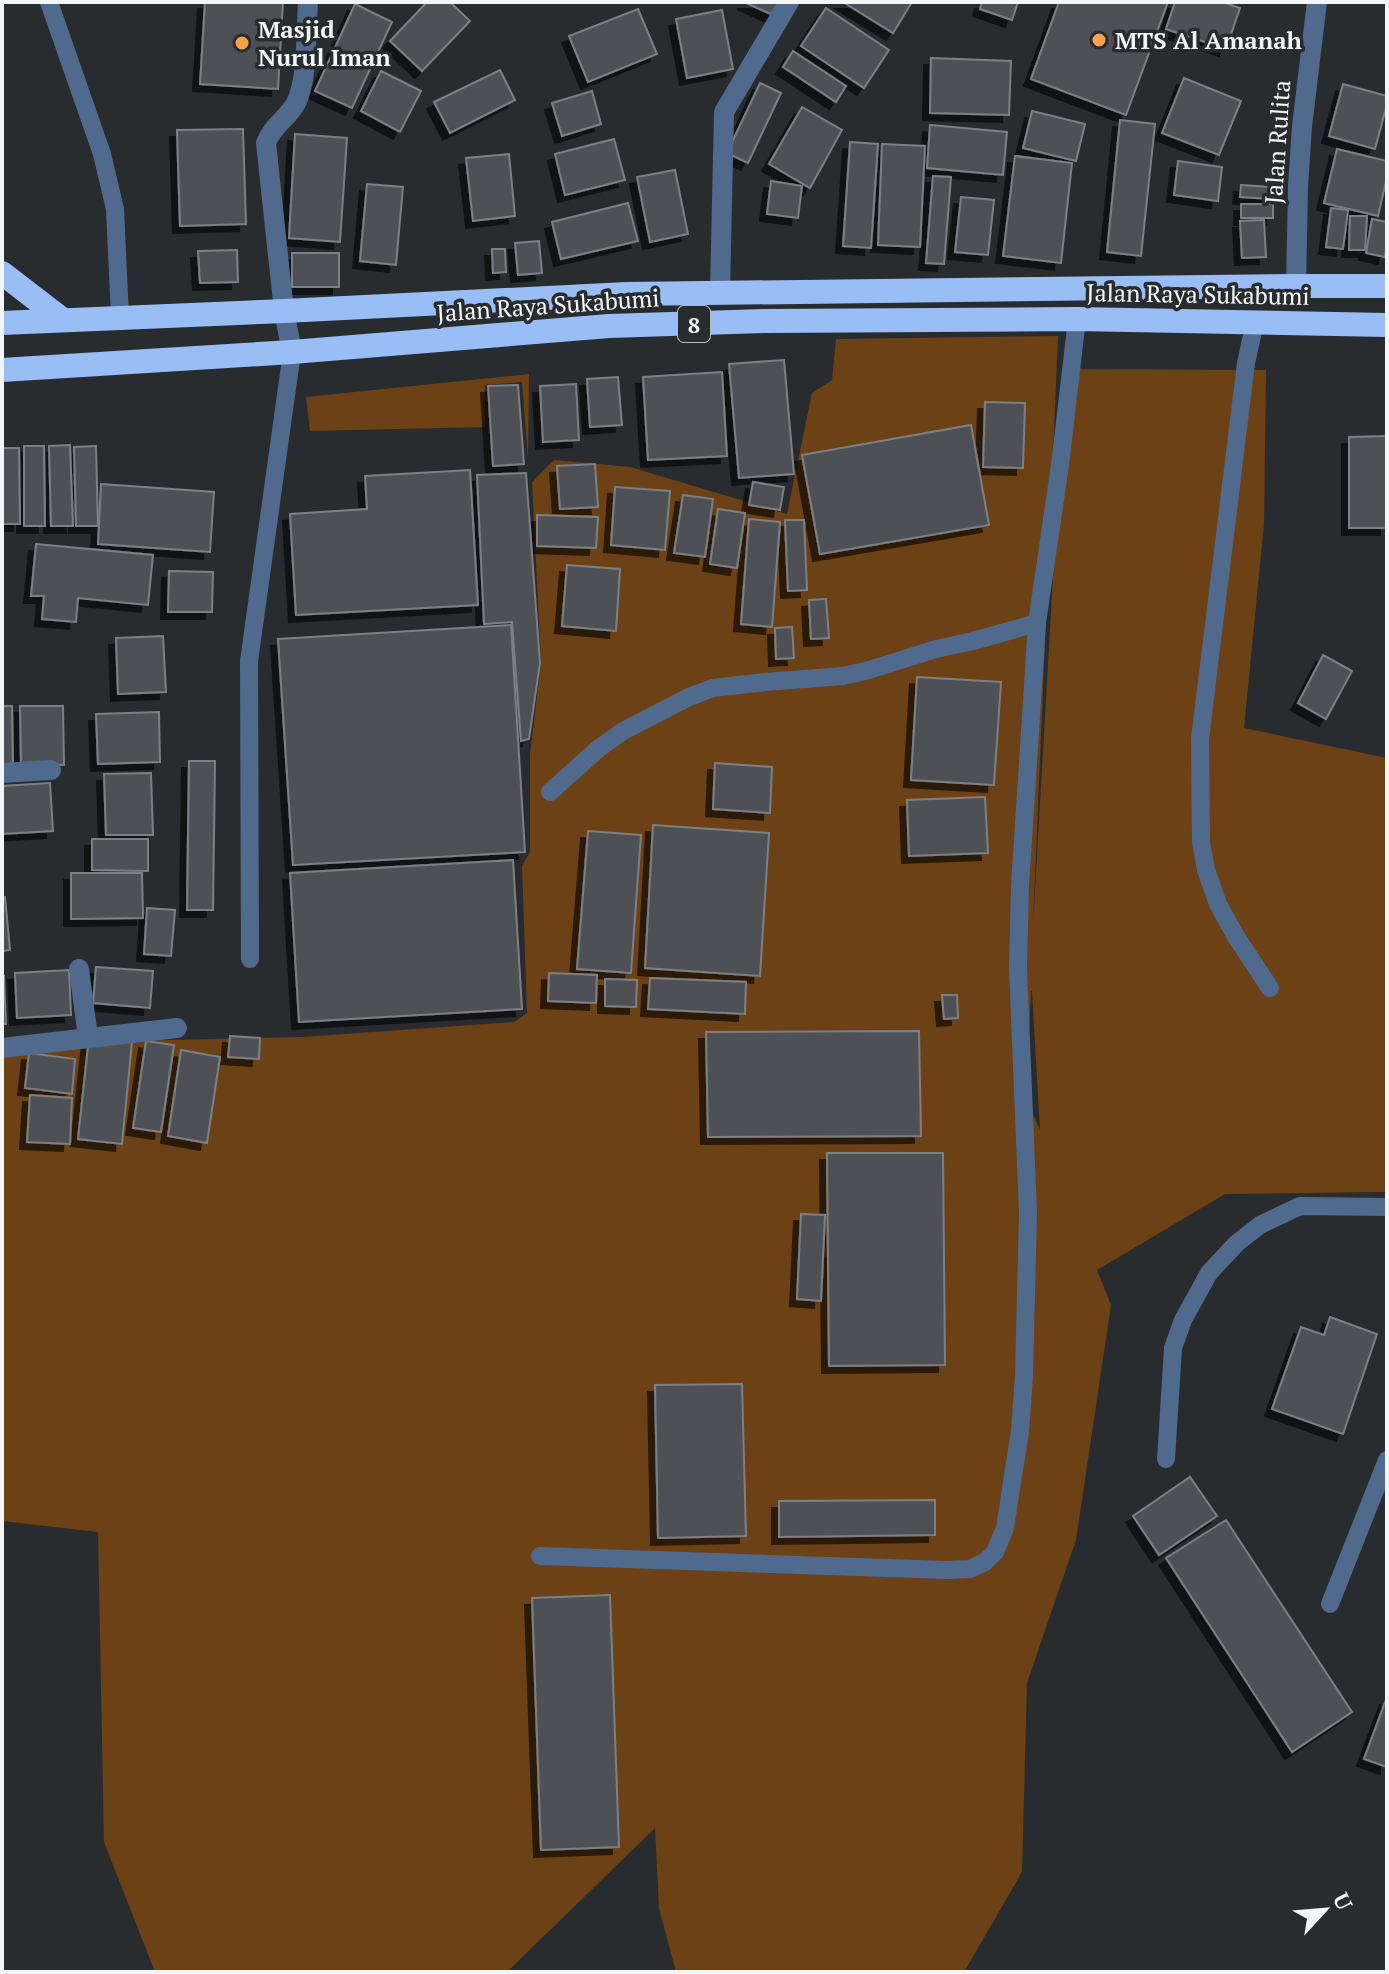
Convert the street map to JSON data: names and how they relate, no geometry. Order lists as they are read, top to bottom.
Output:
{
  "streets": {
    "highway": ["Jalan Raya Sukabumi", "8"],
    "street": ["Jalan Rulita"]
  },
  "crossings": [
    ["Jalan Rulita", "Jalan Raya Sukabumi"]
  ],
  "places": ["MTS Al Amanah", "Masjid Nurul Iman"],
  "north": "top right"
}
